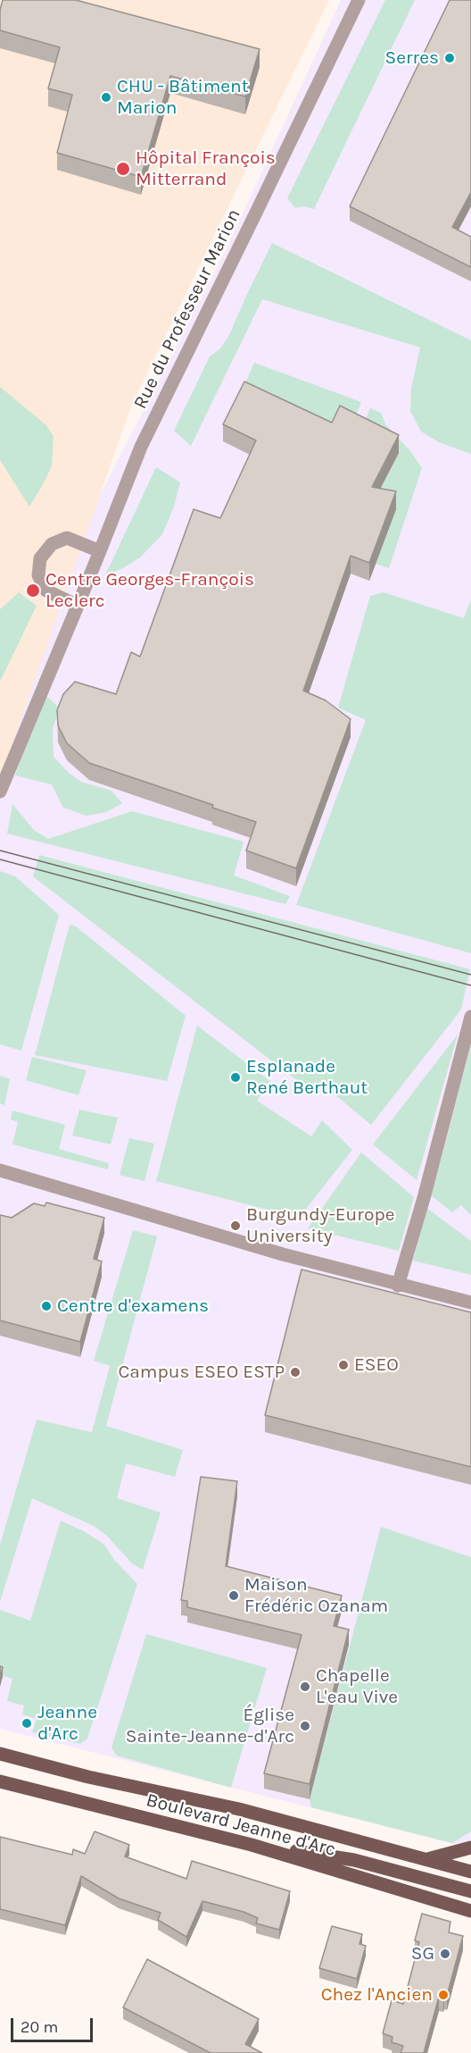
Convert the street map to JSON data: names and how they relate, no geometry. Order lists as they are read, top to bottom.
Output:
{
  "streets": {
    "main road": ["Boulevard Jeanne d'Arc"],
    "street": ["Rue du Professeur Marion"]
  },
  "places": [
    "Serres",
    "CHU - Bâtiment Marion",
    "Hôpital François Mitterrand",
    "Centre Georges-François Leclerc",
    "Esplanade René Berthaut",
    "Burgundy-Europe University",
    "Centre d'examens",
    "ESEO",
    "Campus ESEO ESTP",
    "Maison Frédéric Ozanam",
    "Chapelle L'eau Vive",
    "Jeanne d'Arc",
    "Église Sainte-Jeanne-d'Arc",
    "SG",
    "Chez l'Ancien"
  ],
  "scale_bar": "20 m"
}
